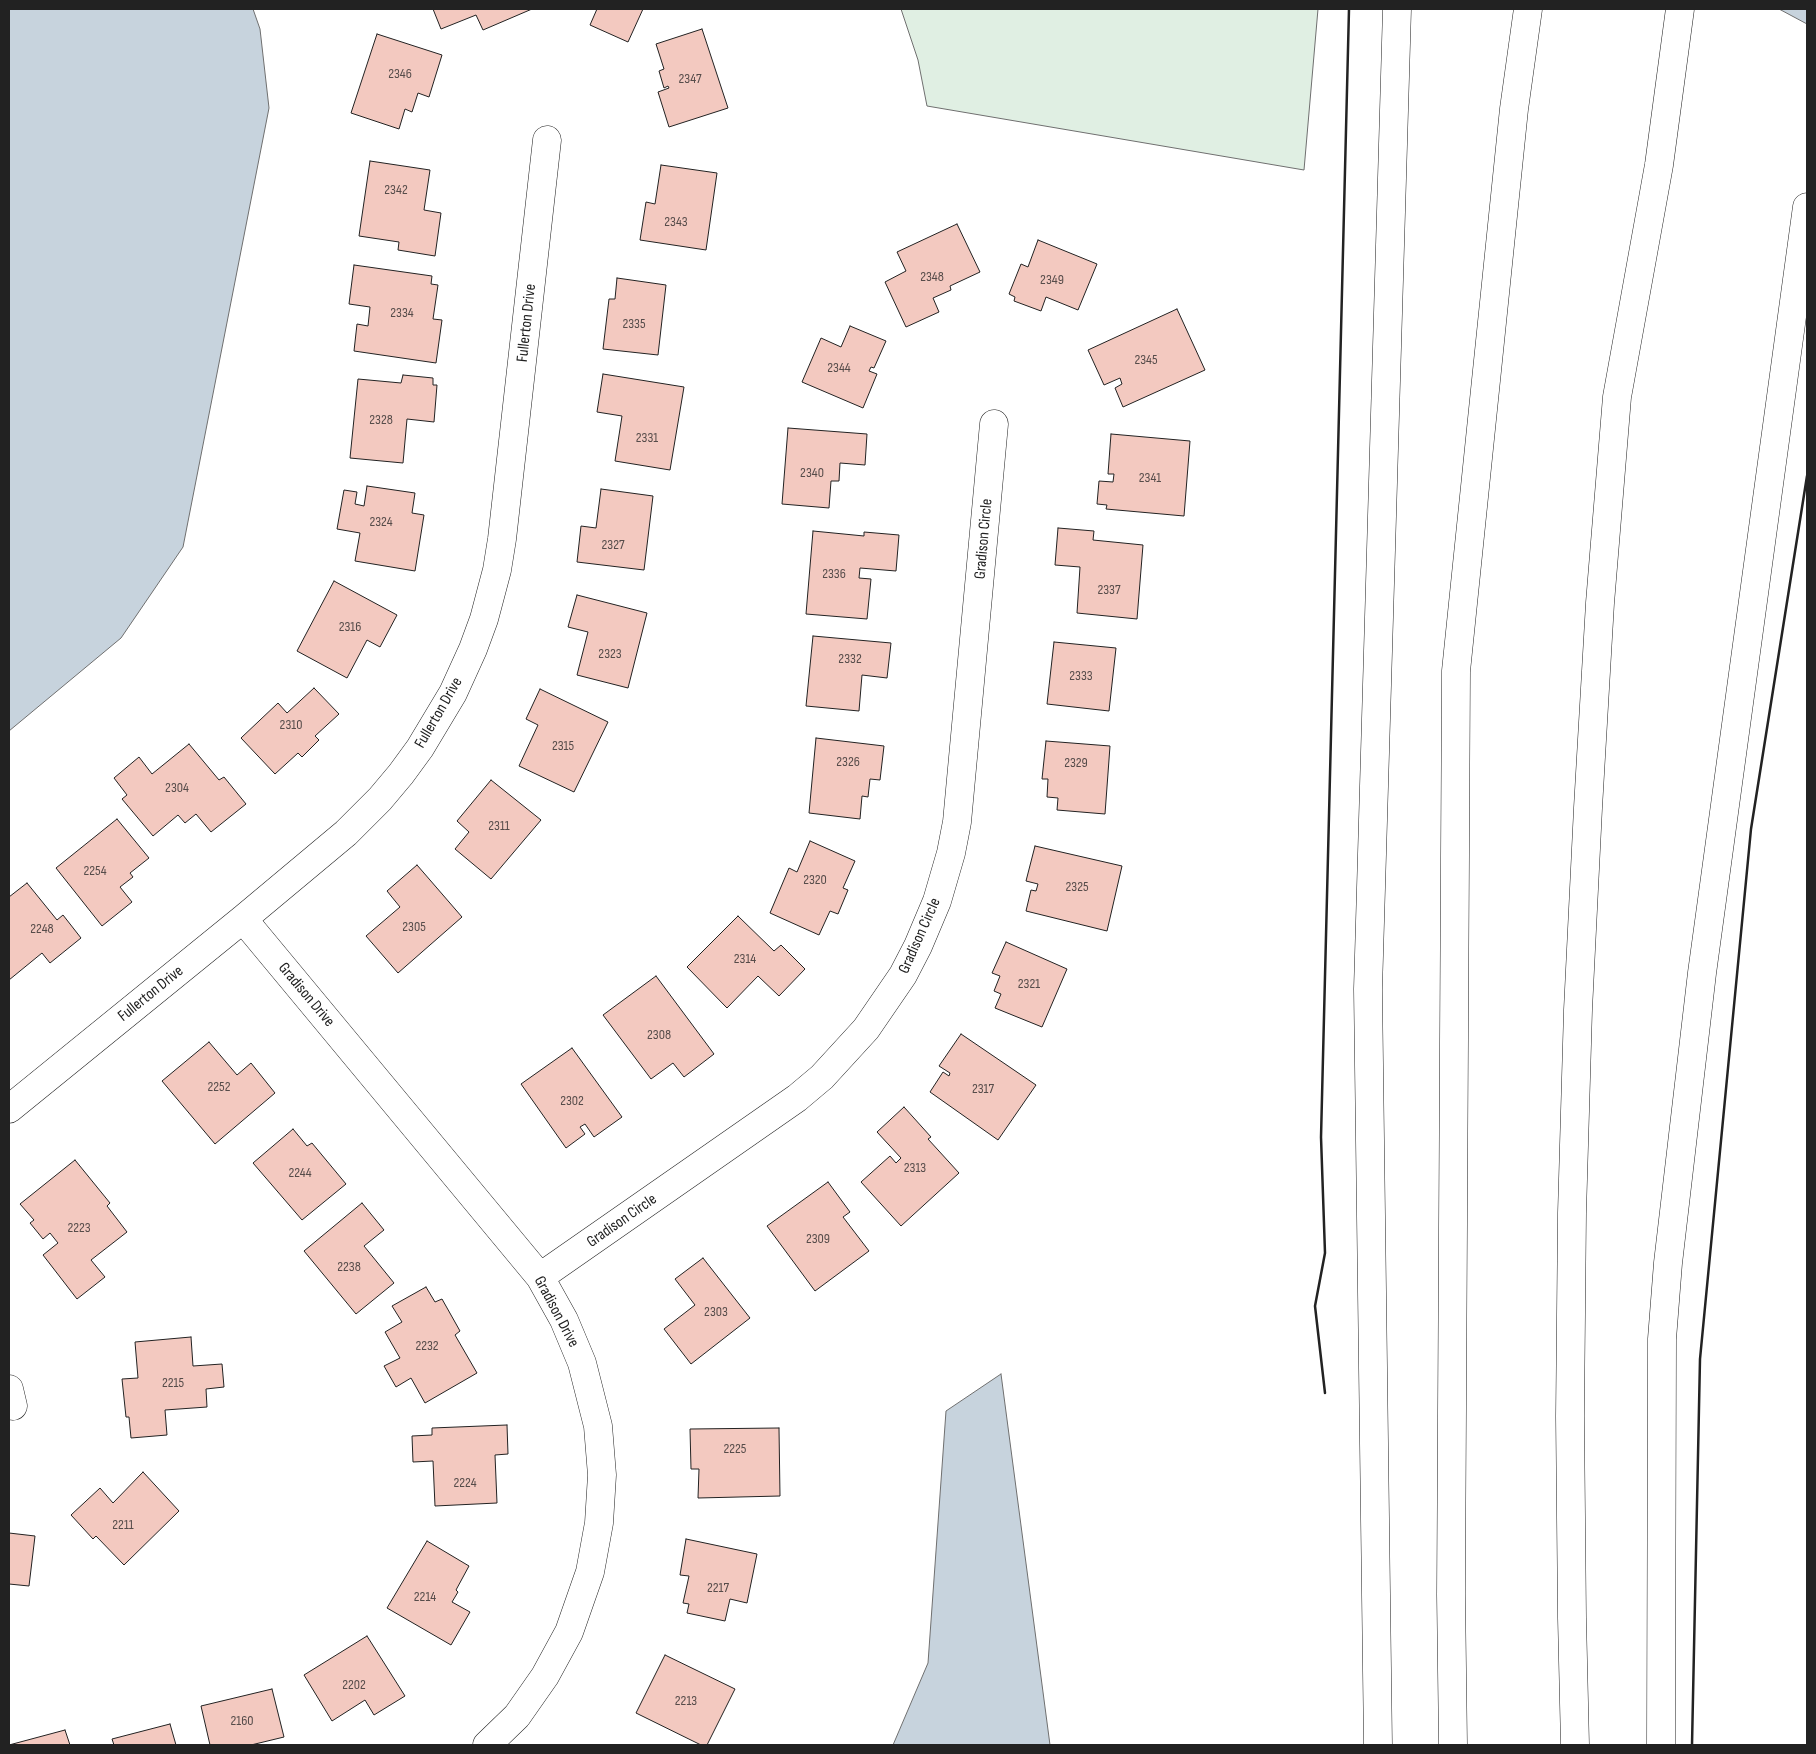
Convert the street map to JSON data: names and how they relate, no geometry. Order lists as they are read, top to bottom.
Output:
{
  "streets": {
    "main road": ["Fullerton Drive", "Gradison Circle", "Gradison Drive"]
  },
  "crossings": [
    ["Fullerton Drive", "Gradison Drive"],
    ["Gradison Circle", "Gradison Drive"]
  ],
  "house_numbers": [
    "2346",
    "2347",
    "2342",
    "2343",
    "2348",
    "2349",
    "2334",
    "2335",
    "2345",
    "2344",
    "2328",
    "2331",
    "2340",
    "2341",
    "2324",
    "2327",
    "2336",
    "2337",
    "2316",
    "2323",
    "2332",
    "2333",
    "2310",
    "2315",
    "2326",
    "2329",
    "2304",
    "2311",
    "2254",
    "2320",
    "2325",
    "2305",
    "2248",
    "2314",
    "2321",
    "2308",
    "2252",
    "2317",
    "2302",
    "2313",
    "2244",
    "2223",
    "2309",
    "2238",
    "2303",
    "2232",
    "2215",
    "2225",
    "2224",
    "2211",
    "2217",
    "2214",
    "2202",
    "2213",
    "2160"
  ]
}
